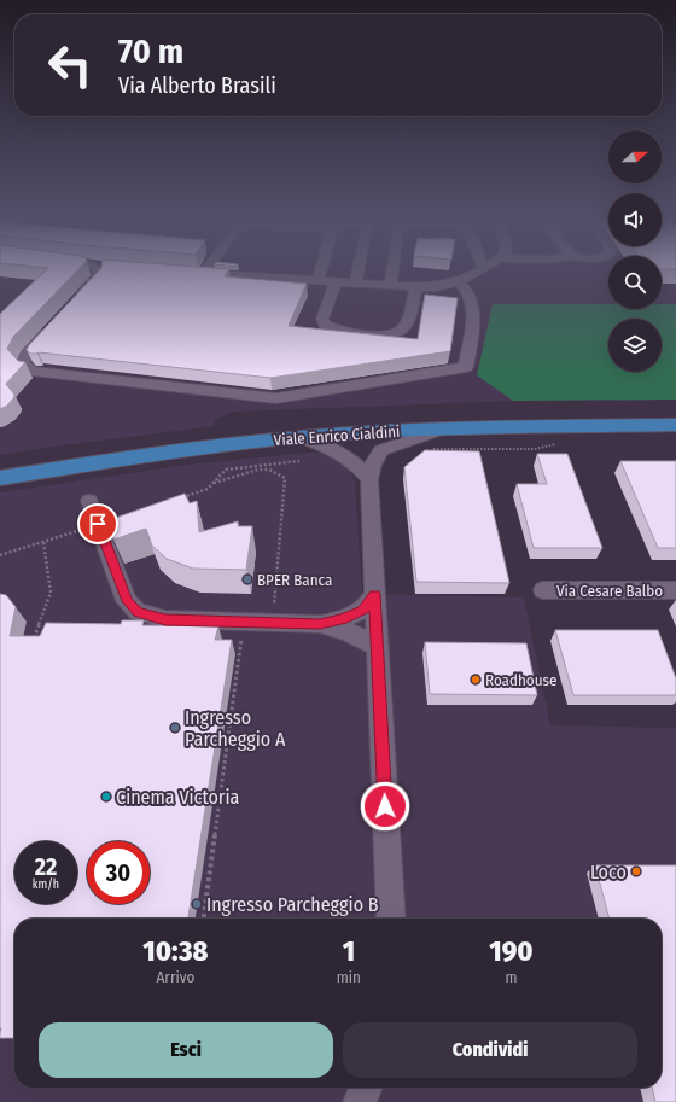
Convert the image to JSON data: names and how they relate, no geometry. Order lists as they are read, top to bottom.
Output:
{
  "streets": {
    "main road": ["Viale Enrico Cialdini"],
    "street": ["Via Cesare Balbo"]
  },
  "places": [
    "BPER Banca",
    "Roadhouse",
    "Ingresso Parcheggio A",
    "Cinema Victoria",
    "Loco",
    "Ingresso Parcheggio B"
  ],
  "north": "right",
  "page": {
    "turn": ["70 m", "Via Alberto Brasili"],
    "speed": "22 km/h",
    "limit": "30",
    "eta": [
      "10:38",
      "Arrivo",
      "1",
      "min",
      "190",
      "m"
    ],
    "buttons": ["Esci", "Condividi"]
  }
}
